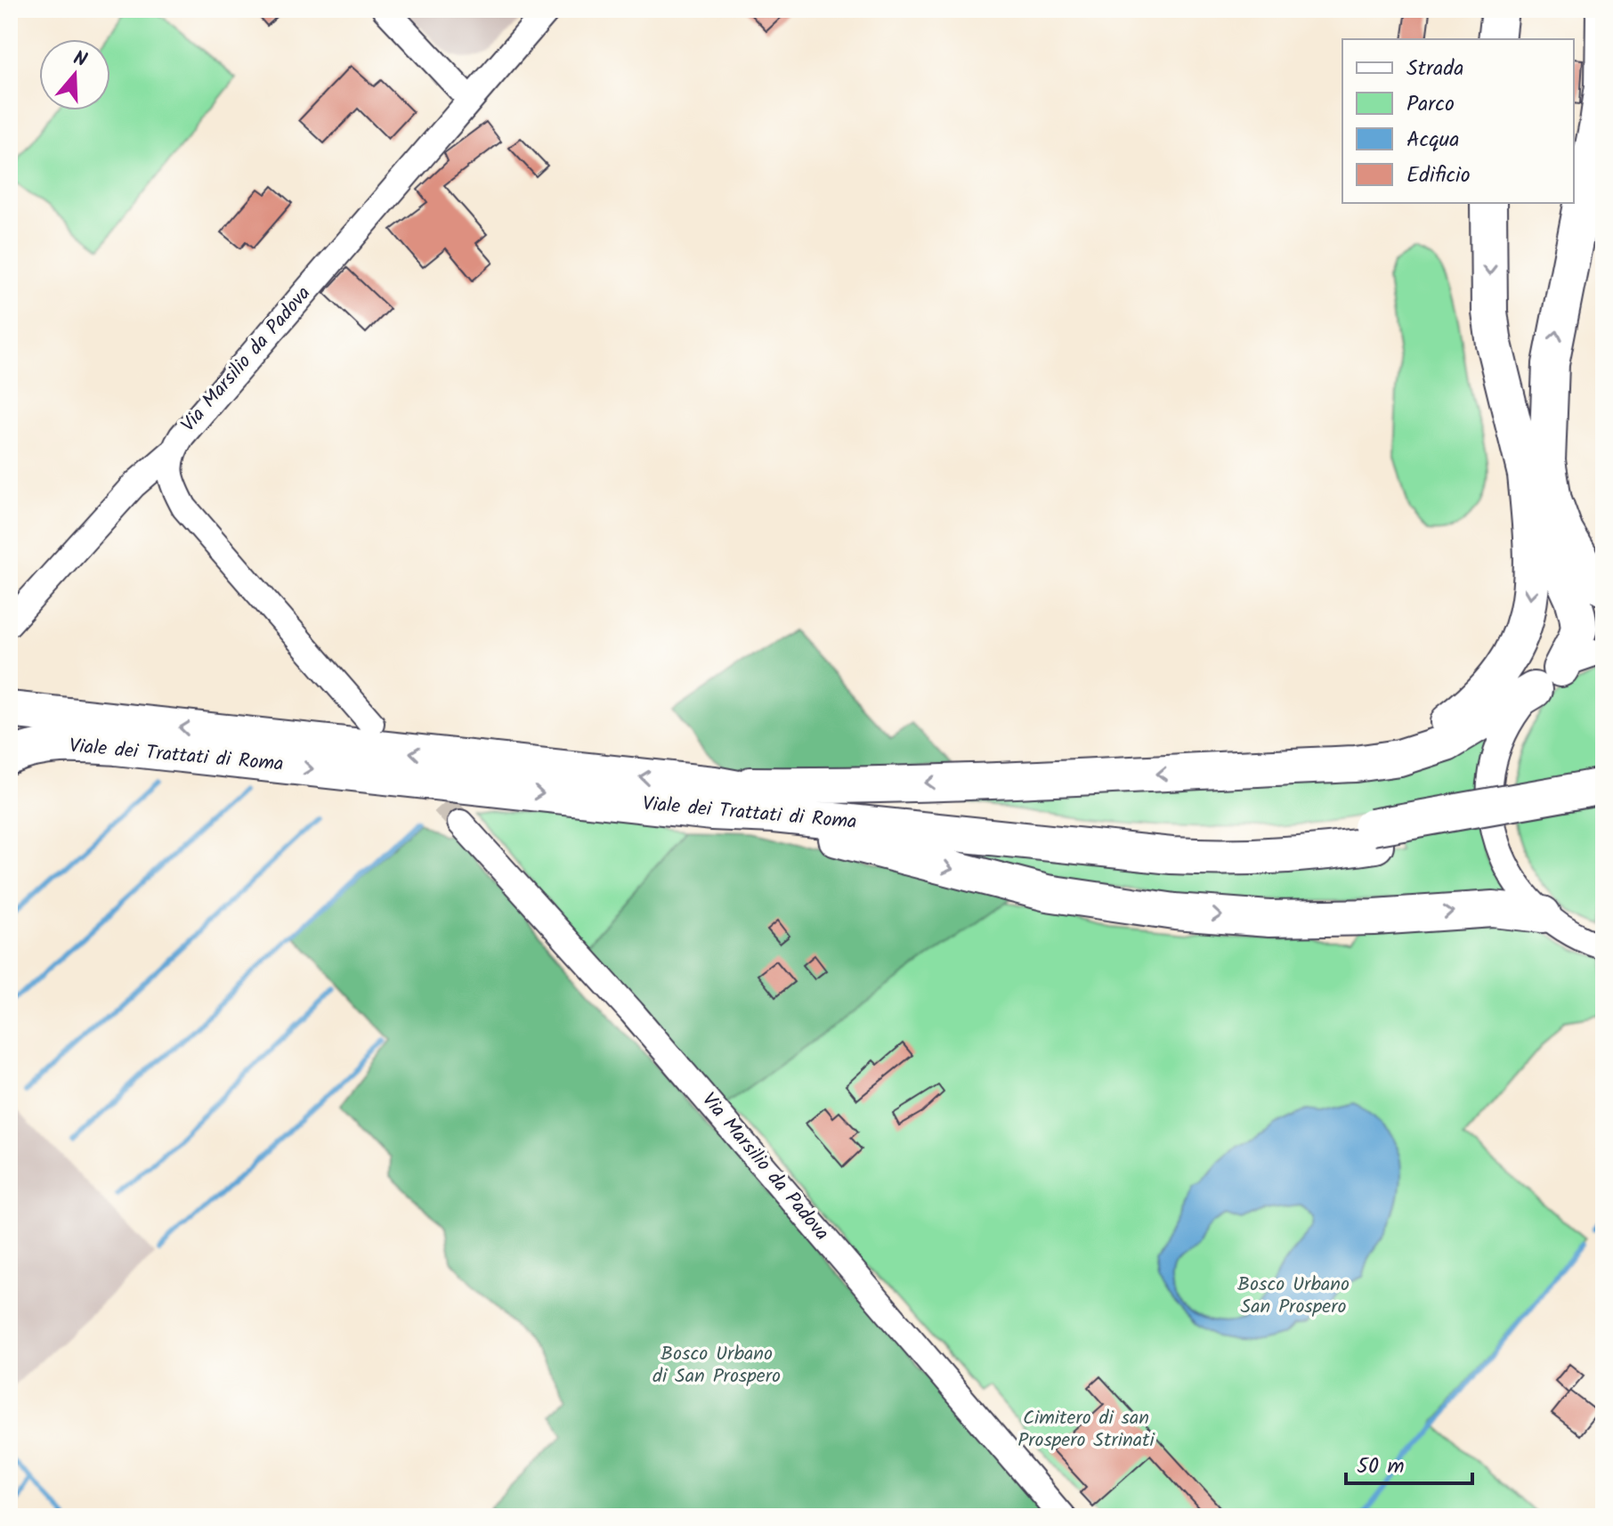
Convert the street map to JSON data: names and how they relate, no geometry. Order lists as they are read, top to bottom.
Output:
{
  "streets": {
    "highway": ["Viale dei Trattati di Roma"],
    "street": ["Via Marsilio da Padova"]
  },
  "parks": ["Bosco Urbano San Prospero", "Bosco Urbano di San Prospero", "Cimitero di san Prospero Strinati"],
  "legend": [
    "Strada",
    "Parco",
    "Acqua",
    "Edificio"
  ],
  "scale_bar": "50 m",
  "north": "top"
}
